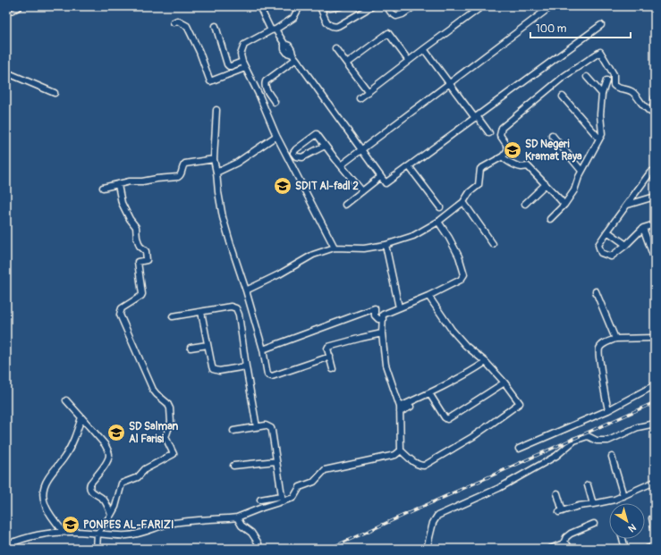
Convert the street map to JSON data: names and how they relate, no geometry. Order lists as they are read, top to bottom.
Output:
{
  "places": {
    "school or university": [
      "SD Negeri Kramat Raya",
      "SDIT Al-fadl 2",
      "SD Salman Al Farisi",
      "PONPES AL-FARIZI"
    ]
  },
  "scale_bar": "100 m",
  "north": "bottom right"
}
